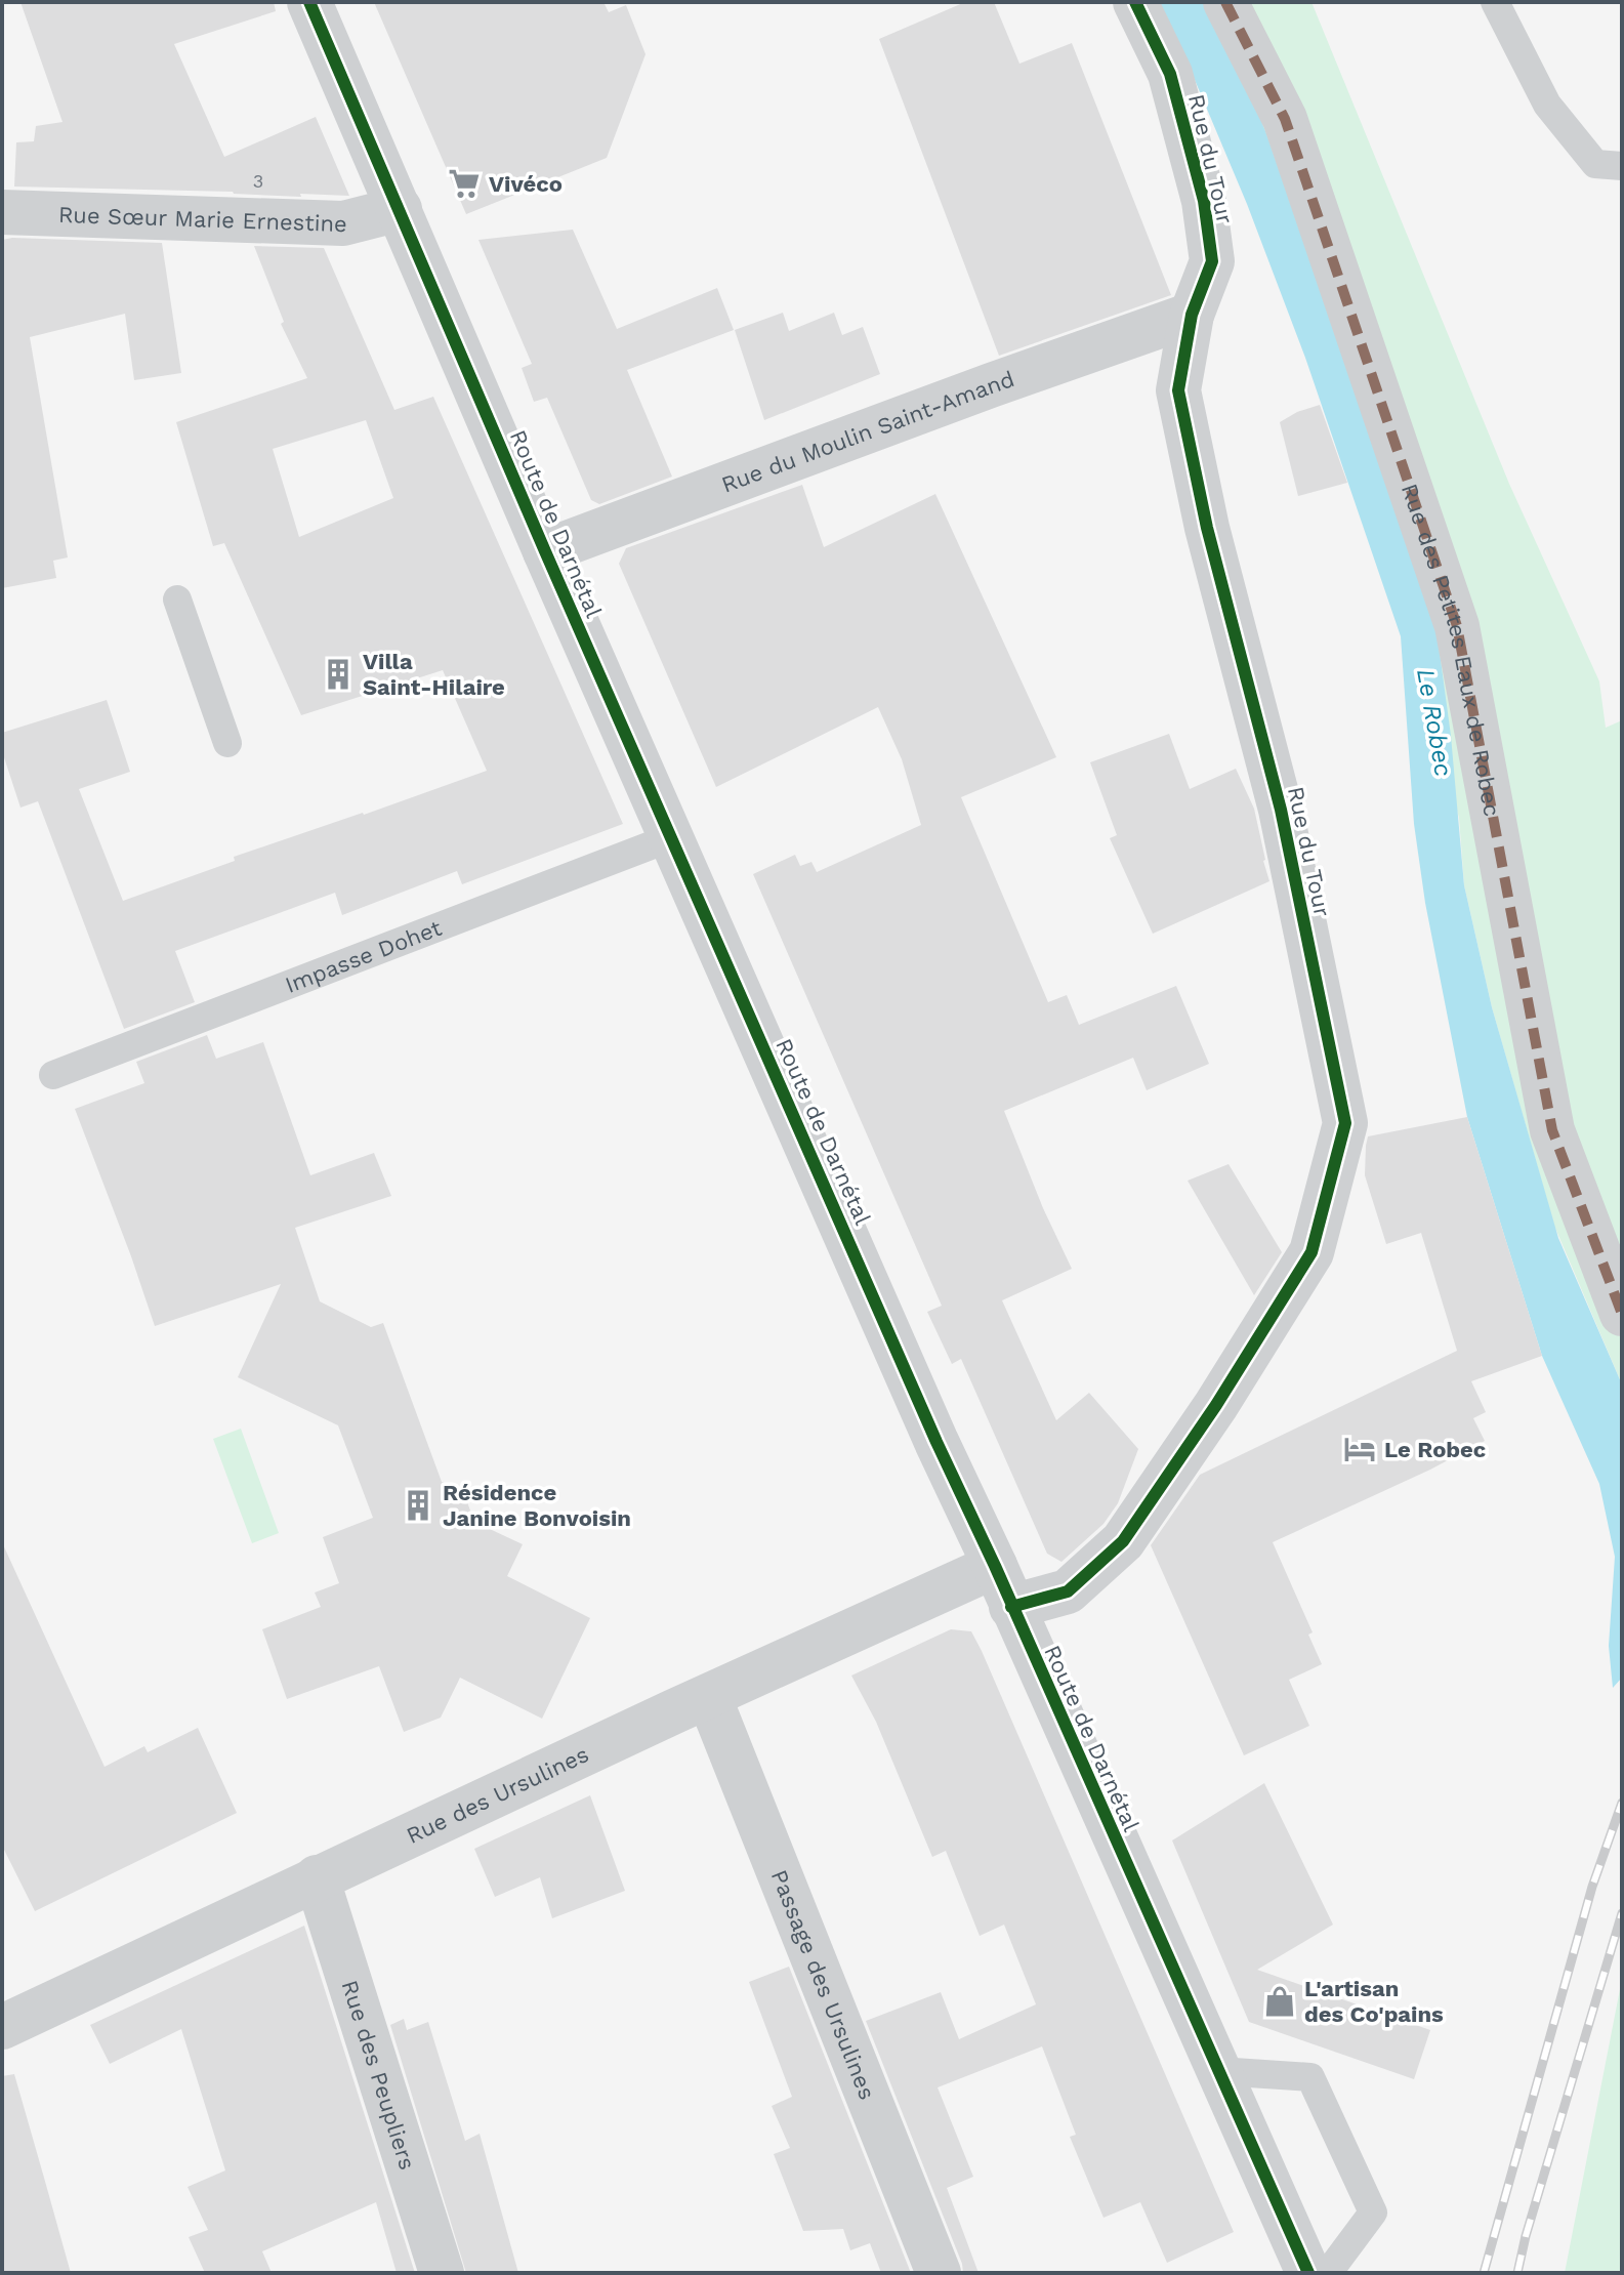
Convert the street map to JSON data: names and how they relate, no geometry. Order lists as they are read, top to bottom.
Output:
{
  "streets": {
    "street": [
      "Rue du Tour",
      "Rue Sœur Marie Ernestine",
      "Rue du Moulin Saint-Amand",
      "Route de Darnétal",
      "Rue des Petites Eaux de Robec",
      "Rue des Ursulines",
      "Passage des Ursulines",
      "Rue des Peupliers"
    ],
    "lane": ["Impasse Dohet"]
  },
  "crossings": [
    ["Rue du Tour", "Rue du Moulin Saint-Amand"],
    ["Rue du Tour", "Route de Darnétal"],
    ["Rue Sœur Marie Ernestine", "Route de Darnétal"],
    ["Rue du Moulin Saint-Amand", "Route de Darnétal"],
    ["Route de Darnétal", "Impasse Dohet"],
    ["Route de Darnétal", "Rue des Ursulines"],
    ["Rue des Ursulines", "Passage des Ursulines"],
    ["Rue des Ursulines", "Rue des Peupliers"]
  ],
  "water": ["Le Robec"],
  "places": {
    "supermarket": ["Vivéco"],
    "building": ["Villa Saint-Hilaire", "Résidence Janine Bonvoisin"],
    "hotel": ["Le Robec"],
    "shop": ["L'artisan des Co'pains"]
  },
  "house_numbers": ["3"]
}
